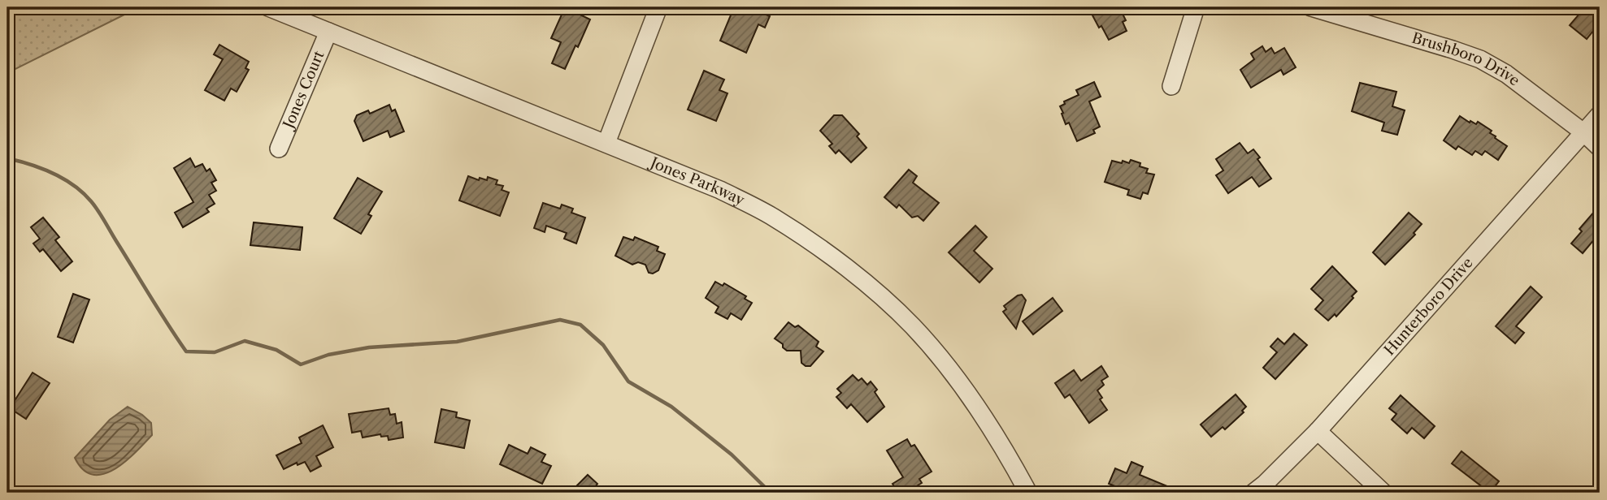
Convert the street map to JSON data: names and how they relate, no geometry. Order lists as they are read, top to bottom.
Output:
{
  "streets": {
    "street": [
      "Brushboro Drive",
      "Jones Court",
      "Jones Parkway",
      "Hunterboro Drive"
    ]
  },
  "crossings": [
    ["Brushboro Drive", "Hunterboro Drive"],
    ["Jones Court", "Jones Parkway"]
  ]
}
